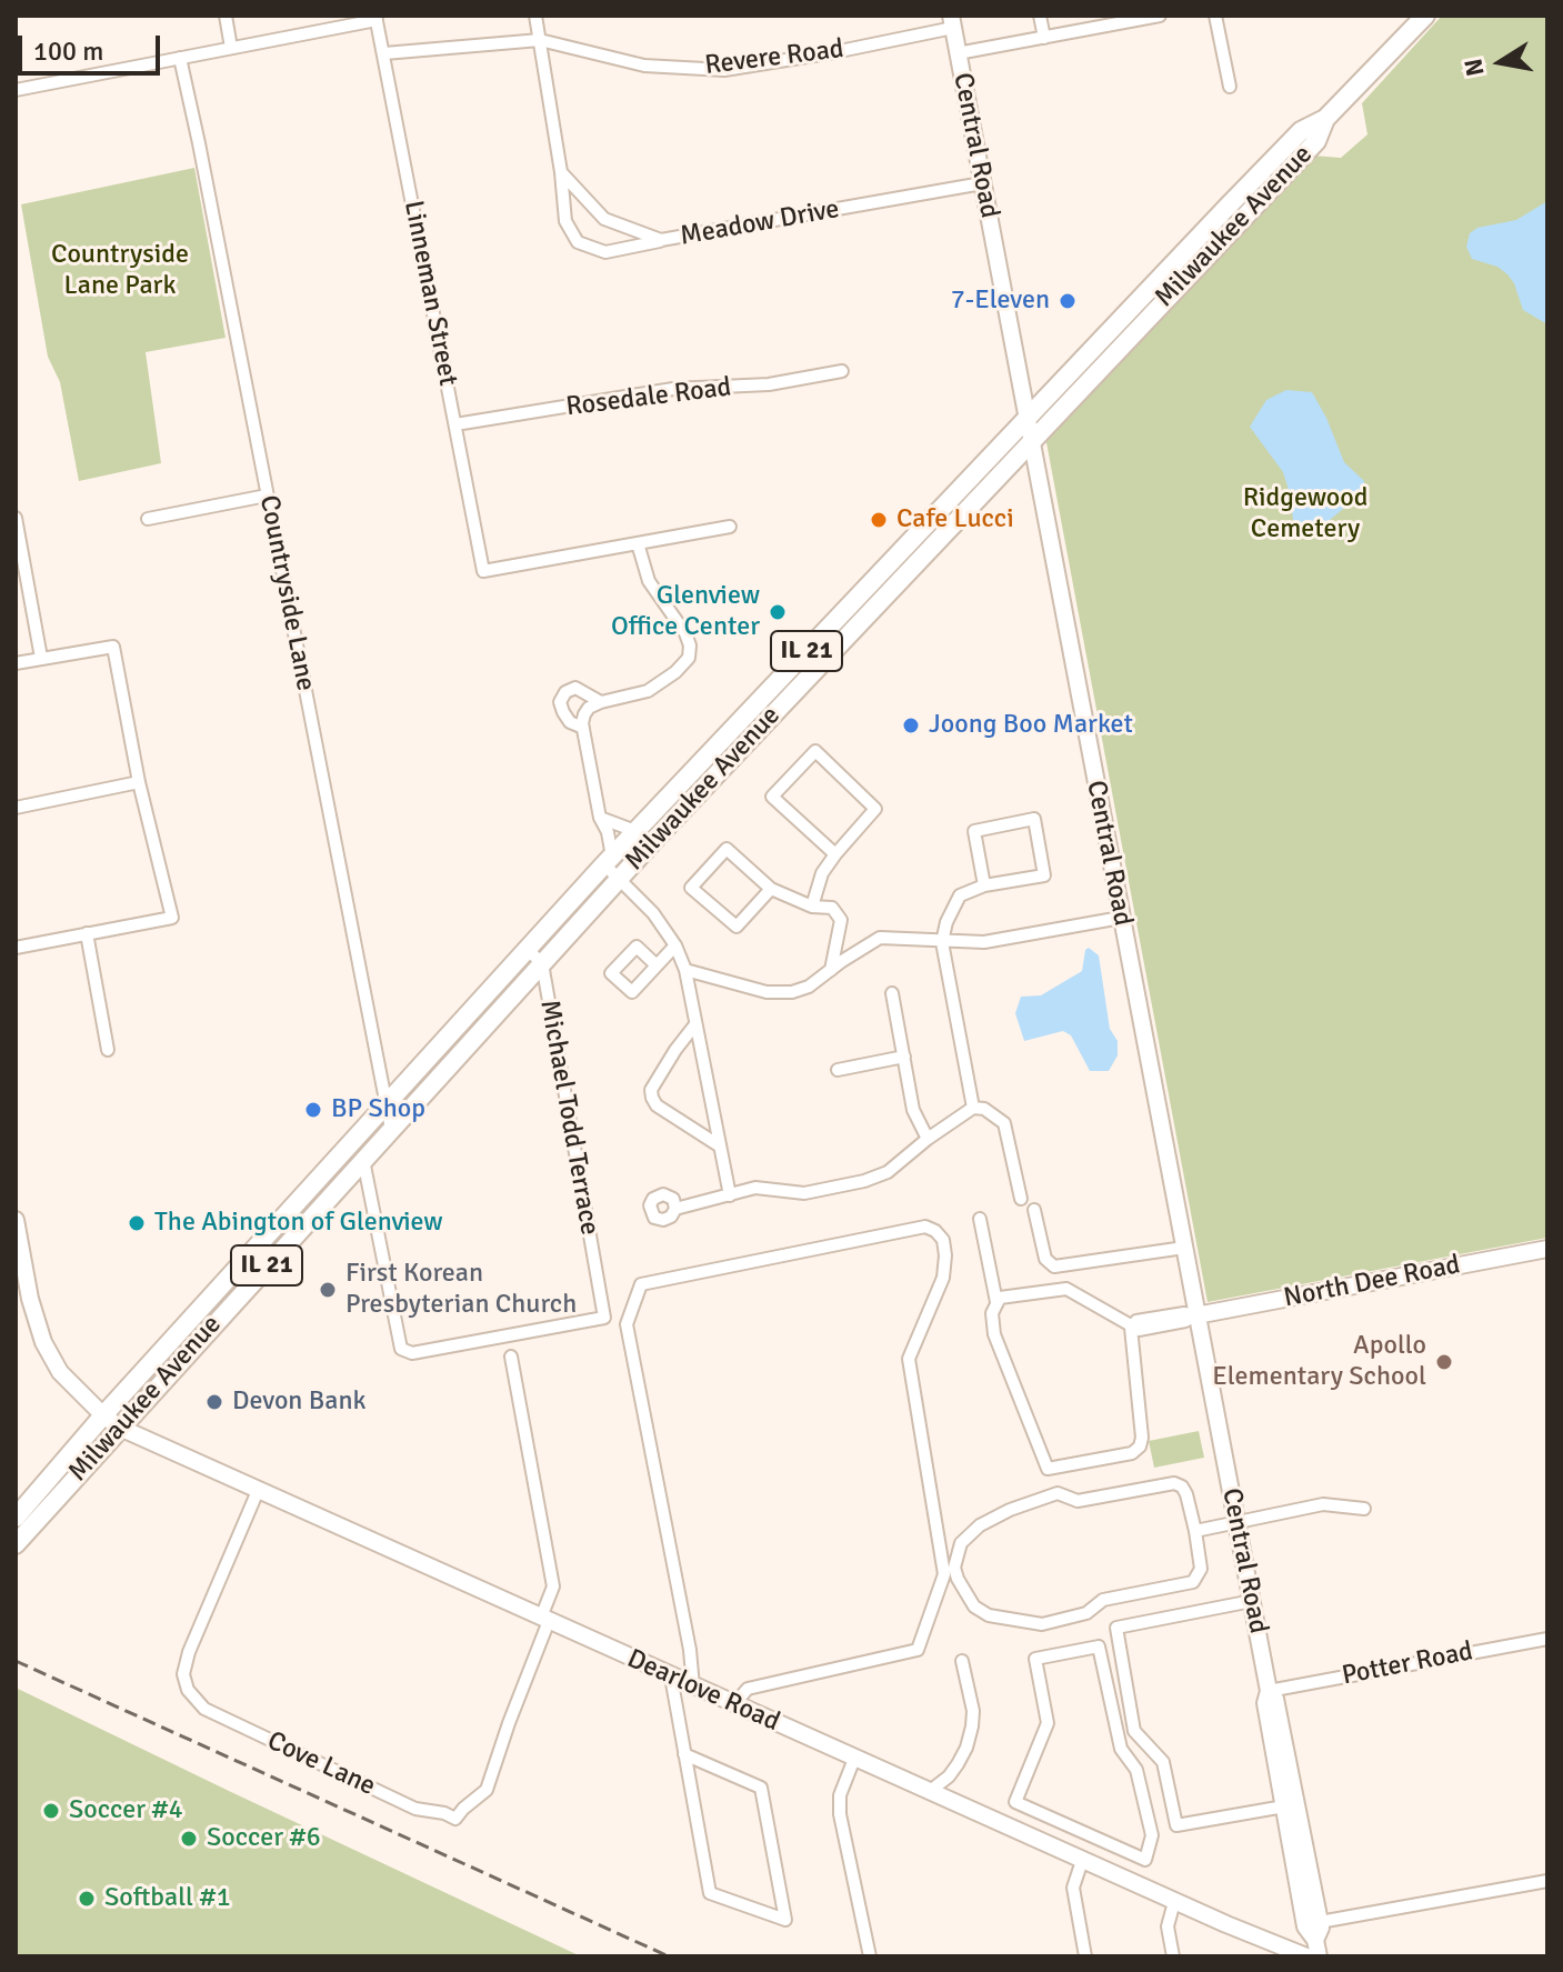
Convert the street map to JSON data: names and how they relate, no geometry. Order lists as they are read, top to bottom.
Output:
{
  "streets": {
    "main road": [
      "Central Road",
      "Milwaukee Avenue",
      "IL 21",
      "North Dee Road",
      "Dearlove Road"
    ],
    "street": [
      "Revere Road",
      "Meadow Drive",
      "Linneman Street",
      "Rosedale Road",
      "Countryside Lane",
      "Michael Todd Terrace",
      "Potter Road",
      "Cove Lane"
    ]
  },
  "crossings": [
    ["Revere Road", "Central Road"],
    ["Revere Road", "Linneman Street"],
    ["Central Road", "Meadow Drive"],
    ["Central Road", "Milwaukee Avenue"],
    ["Central Road", "North Dee Road"],
    ["Central Road", "Potter Road"],
    ["Milwaukee Avenue", "Countryside Lane"],
    ["Milwaukee Avenue", "Michael Todd Terrace"],
    ["Milwaukee Avenue", "Dearlove Road"],
    ["Linneman Street", "Rosedale Road"],
    ["Dearlove Road", "Cove Lane"]
  ],
  "parks": ["Countryside Lane Park", "Ridgewood Cemetery"],
  "places": [
    "7-Eleven",
    "Cafe Lucci",
    "Glenview Office Center",
    "Joong Boo Market",
    "BP Shop",
    "The Abington of Glenview",
    "First Korean Presbyterian Church",
    "Apollo Elementary School",
    "Devon Bank",
    "Soccer #4",
    "Soccer #6",
    "Softball #1"
  ],
  "scale_bar": "100 m",
  "north": "left"
}
